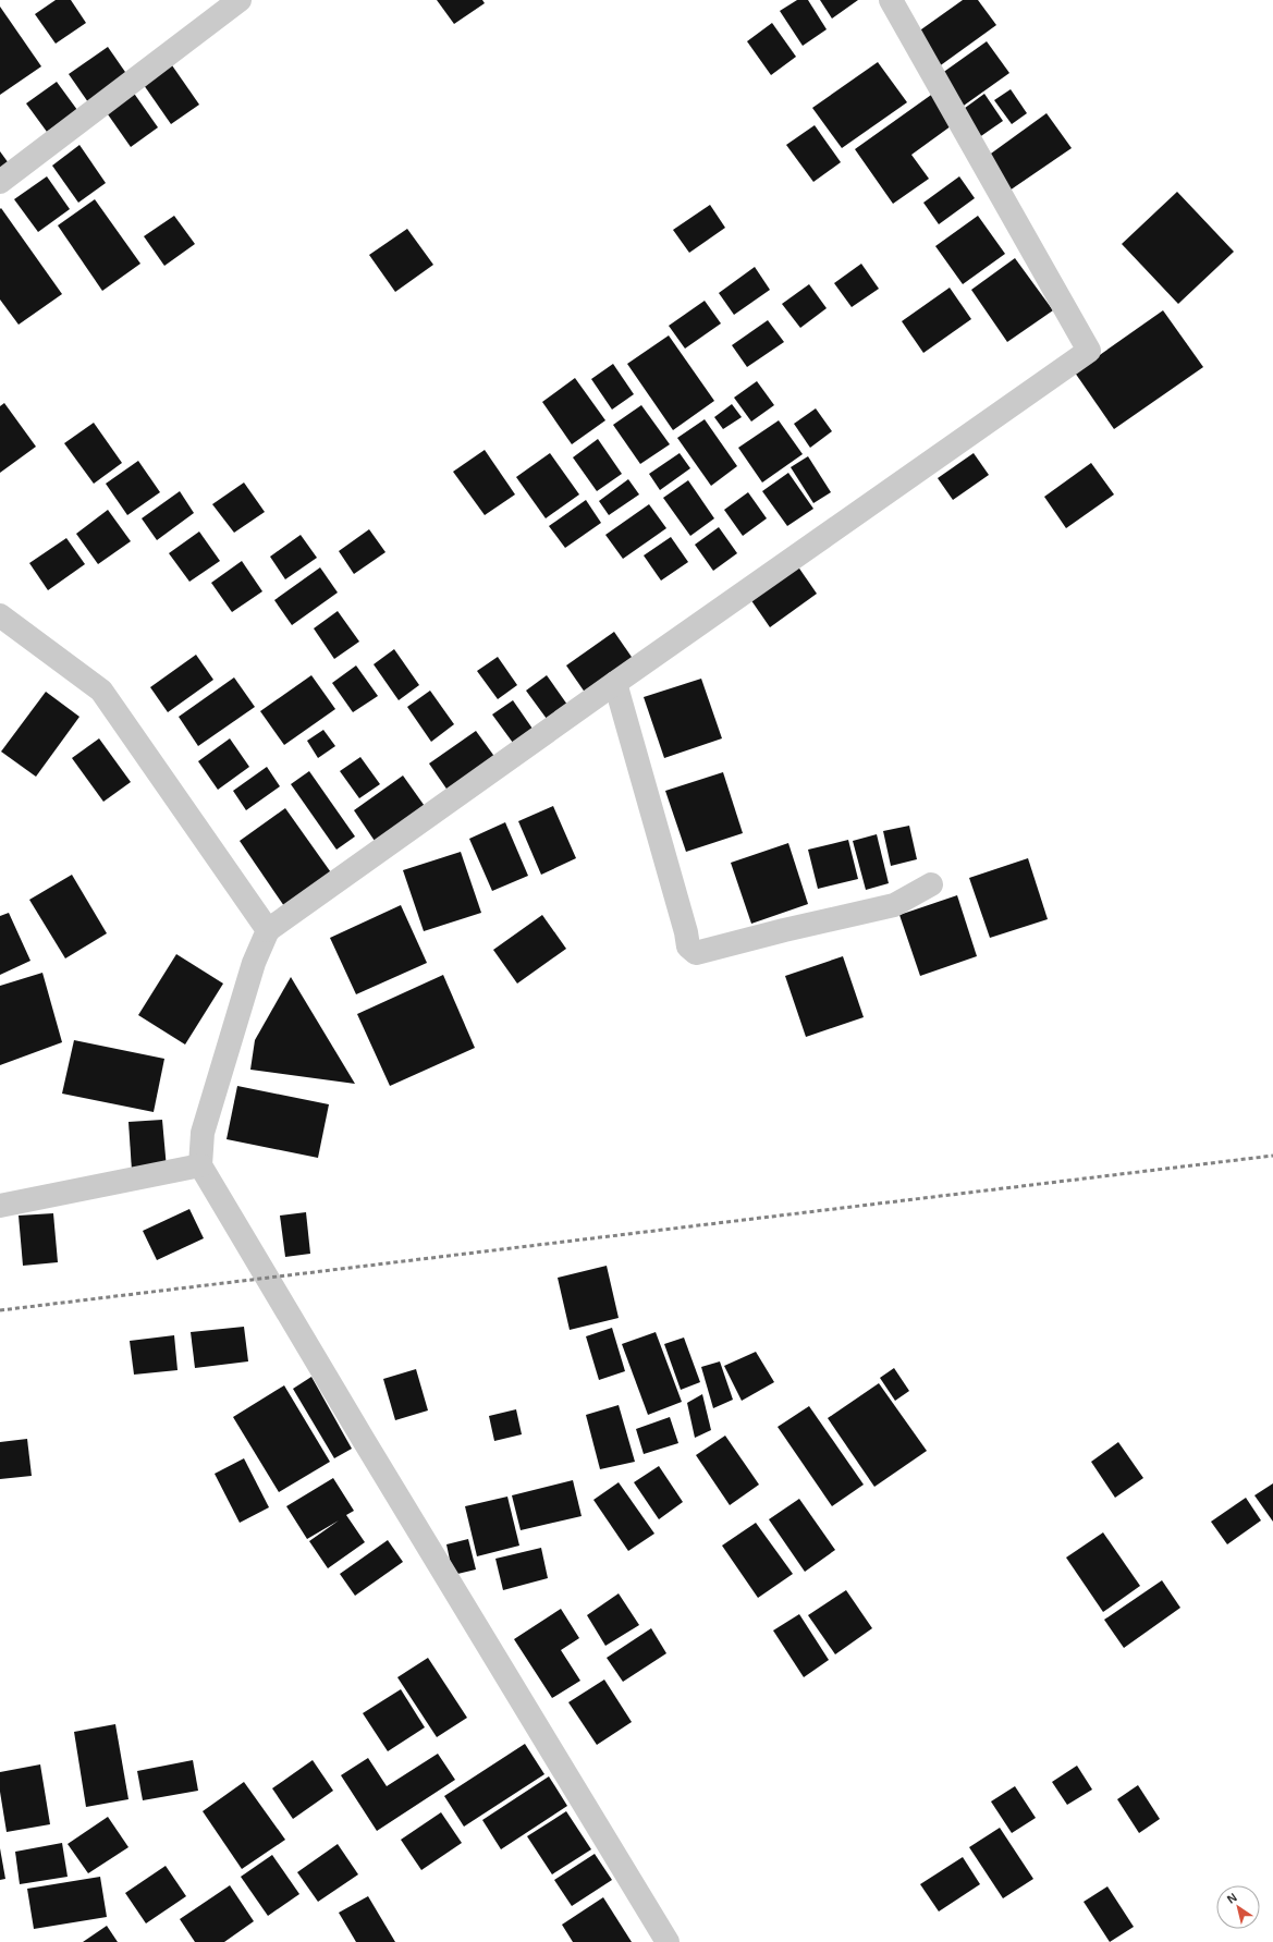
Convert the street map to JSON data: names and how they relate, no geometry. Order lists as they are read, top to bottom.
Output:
{
  "north": "top left"
}
